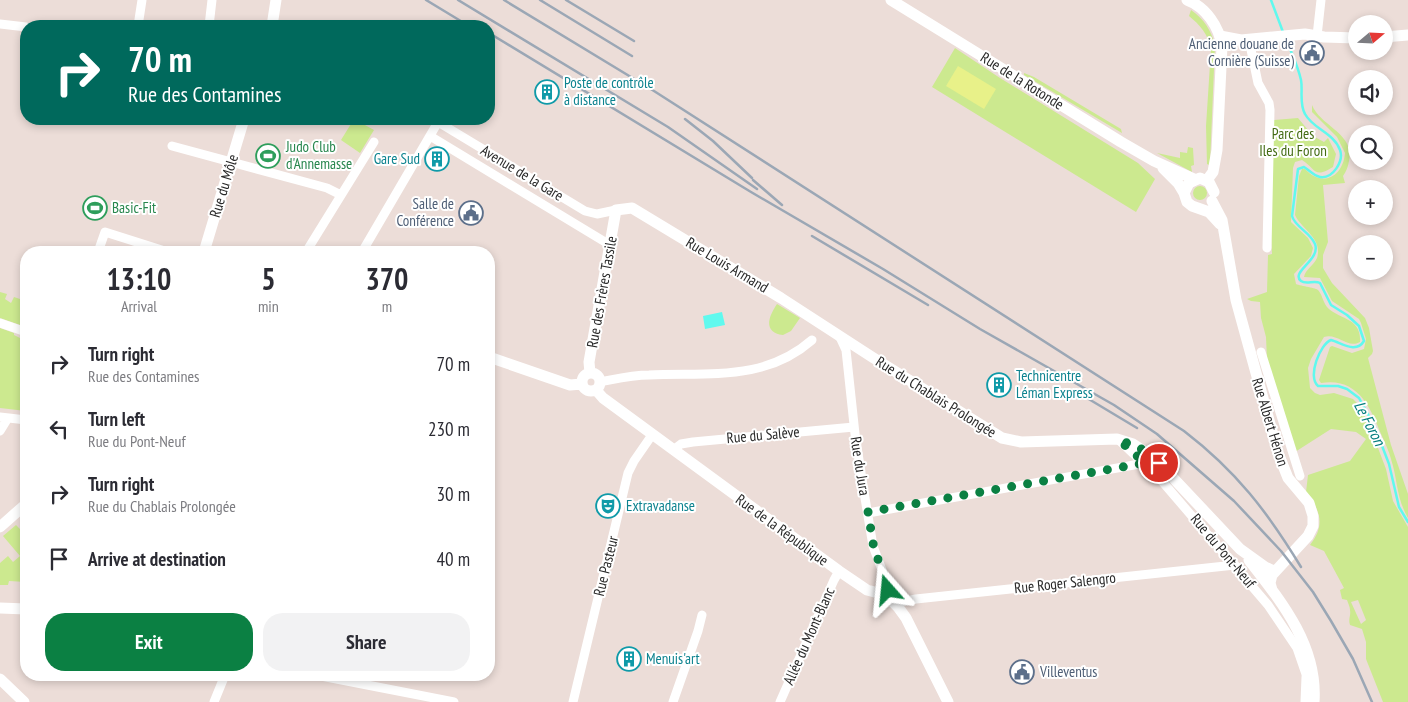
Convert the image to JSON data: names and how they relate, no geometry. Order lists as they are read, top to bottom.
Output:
{
  "streets": {
    "street": [
      "Rue de la Rotonde",
      "Avenue de la Gare",
      "Rue du Môle",
      "Rue Louis Armand",
      "Rue des Frères Tassile",
      "Rue du Chablais Prolongée",
      "Rue Albert Hénon",
      "Rue du Salève",
      "Rue du Jura",
      "Rue de la République",
      "Rue du Pont-Neuf",
      "Rue Pasteur",
      "Rue Roger Salengro",
      "Allée du Mont-Blanc"
    ]
  },
  "crossings": [
    ["Rue de la Rotonde", "Rue Albert Hénon"],
    ["Avenue de la Gare", "Rue Louis Armand"],
    ["Avenue de la Gare", "Rue des Frères Tassile"],
    ["Rue Louis Armand", "Rue des Frères Tassile"],
    ["Rue Louis Armand", "Rue du Chablais Prolongée"],
    ["Rue Louis Armand", "Rue du Jura"],
    ["Rue des Frères Tassile", "Rue de la République"],
    ["Rue du Chablais Prolongée", "Rue Albert Hénon"],
    ["Rue du Chablais Prolongée", "Rue du Jura"],
    ["Rue du Chablais Prolongée", "Rue du Pont-Neuf"],
    ["Rue du Salève", "Rue du Jura"],
    ["Rue du Salève", "Rue de la République"],
    ["Rue du Jura", "Rue de la République"],
    ["Rue de la République", "Rue Pasteur"],
    ["Rue de la République", "Rue Roger Salengro"],
    ["Rue de la République", "Allée du Mont-Blanc"],
    ["Rue du Pont-Neuf", "Rue Roger Salengro"]
  ],
  "water": ["Le Foron"],
  "parks": ["Parc des Iles du Foron"],
  "places": {
    "public building": ["Ancienne douane de Cornière (Suisse)", "Salle de Conférence", "Villeventus"],
    "building": [
      "Poste de contrôle à distance",
      "Gare Sud",
      "Technicentre Léman Express",
      "Menuis'art"
    ],
    "sports": ["Judo Club d'Annemasse", "Basic-Fit"],
    "theatre": ["Extravadanse"]
  },
  "north": "right",
  "page": {
    "map_buttons": ["+", "−"],
    "turn": ["70 m", "Rue des Contamines"],
    "eta": [
      "13:10",
      "Arrival",
      "5",
      "min",
      "370",
      "m"
    ],
    "list": [
      {
        "name": "Turn right",
        "note": "Rue des Contamines",
        "value": "70 m"
      },
      {
        "name": "Turn left",
        "note": "Rue du Pont-Neuf",
        "value": "230 m"
      },
      {
        "name": "Turn right",
        "note": "Rue du Chablais Prolongée",
        "value": "30 m"
      },
      {
        "name": "Arrive at destination",
        "value": "40 m"
      }
    ],
    "buttons": ["Exit", "Share"]
  }
}
